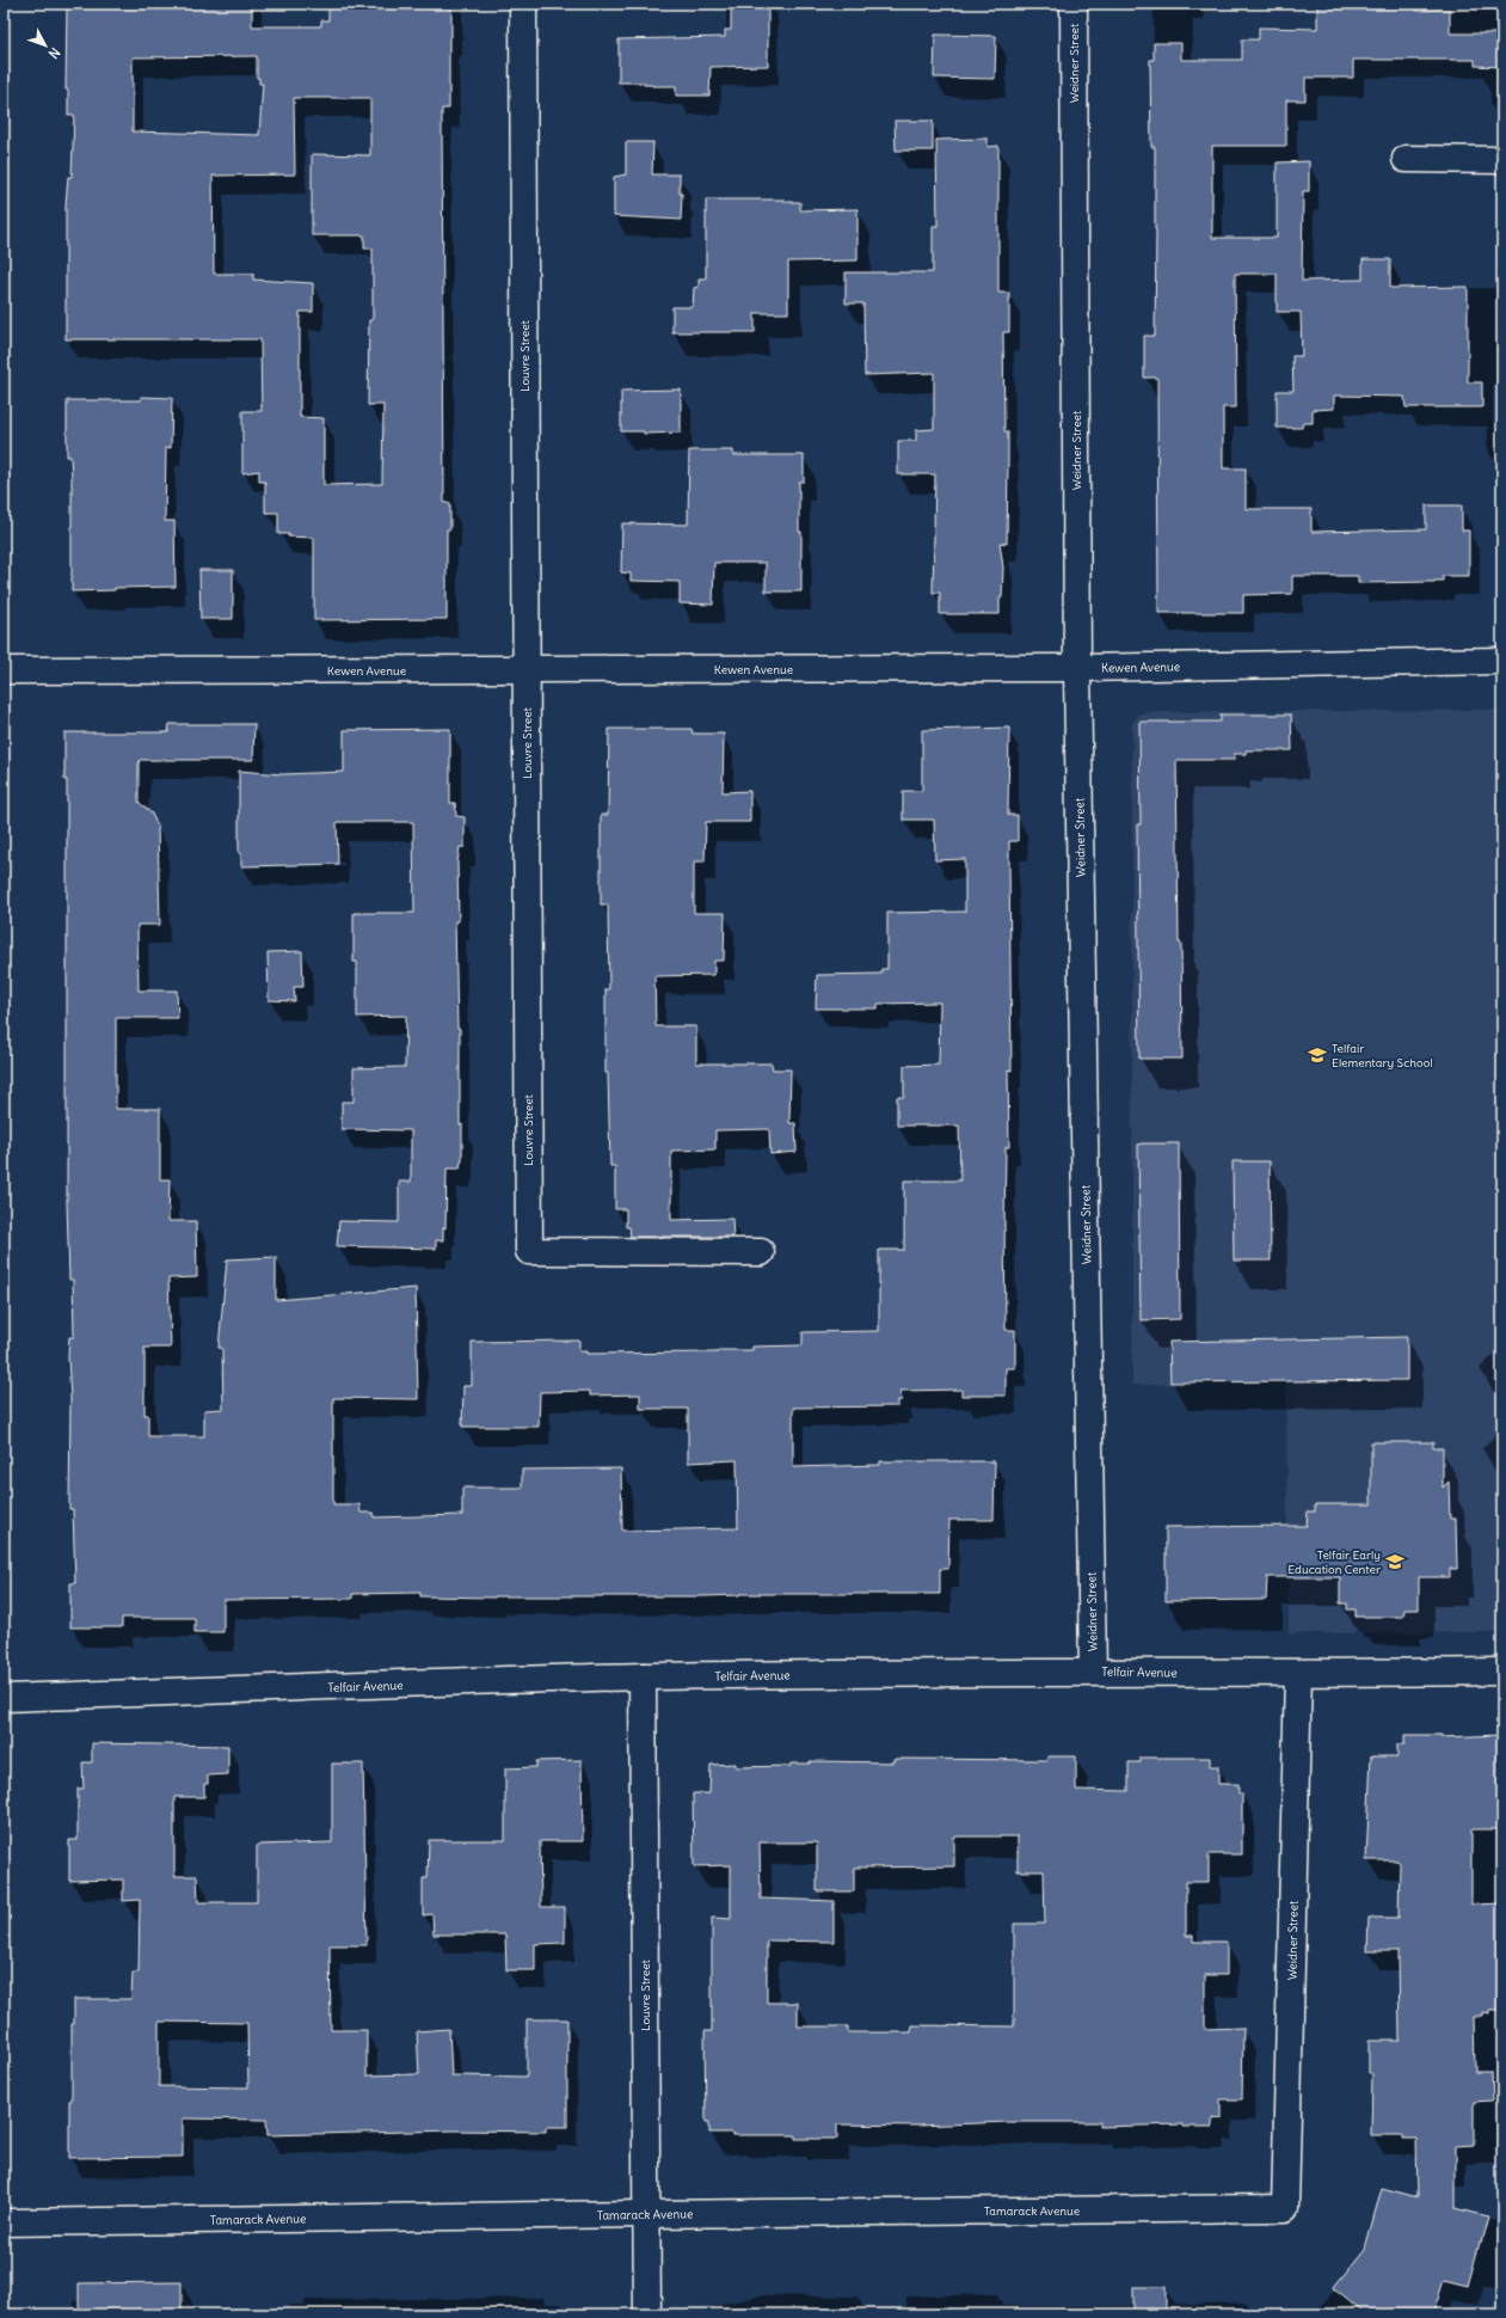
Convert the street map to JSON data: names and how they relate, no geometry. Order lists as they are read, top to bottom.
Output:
{
  "streets": {
    "street": [
      "Weidner Street",
      "Louvre Street",
      "Kewen Avenue",
      "Telfair Avenue",
      "Tamarack Avenue"
    ]
  },
  "crossings": [
    ["Weidner Street", "Kewen Avenue"],
    ["Weidner Street", "Telfair Avenue"],
    ["Weidner Street", "Tamarack Avenue"],
    ["Louvre Street", "Kewen Avenue"],
    ["Louvre Street", "Telfair Avenue"],
    ["Louvre Street", "Tamarack Avenue"]
  ],
  "places": {
    "school or university": ["Telfair Elementary School", "Telfair Early Education Center"]
  },
  "north": "bottom right"
}
